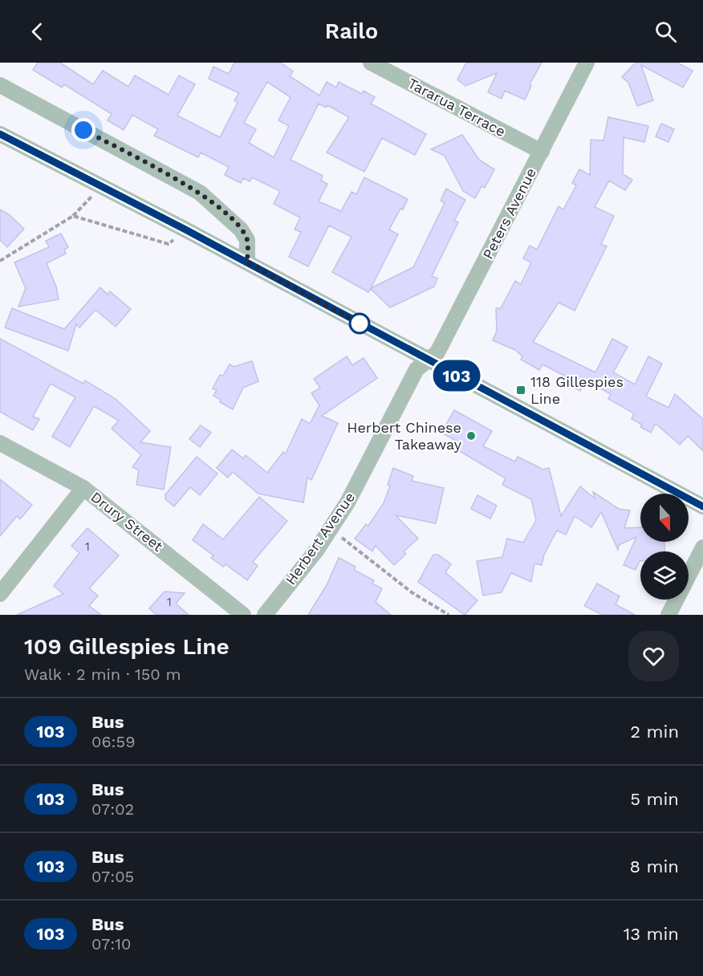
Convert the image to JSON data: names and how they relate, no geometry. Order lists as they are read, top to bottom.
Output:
{
  "streets": {
    "street": [
      "Tararua Terrace",
      "Peters Avenue",
      "Drury Street",
      "Herbert Avenue"
    ]
  },
  "crossings": [
    ["Tararua Terrace", "Peters Avenue"],
    ["Peters Avenue", "Herbert Avenue"]
  ],
  "places": {
    "transit": ["118 Gillespies Line"],
    "other": ["Herbert Chinese Takeaway"]
  },
  "lines": ["bus line 103"],
  "house_numbers": ["1", "1"],
  "north": "bottom",
  "page": {
    "header": "Railo",
    "on_map": "103",
    "heading": ["109 Gillespies Line", "Walk · 2 min · 150 m"],
    "list": [
      {
        "mark": "103",
        "name": "Bus",
        "note": "06:59",
        "value": "2 min"
      },
      {
        "mark": "103",
        "name": "Bus",
        "note": "07:02",
        "value": "5 min"
      },
      {
        "mark": "103",
        "name": "Bus",
        "note": "07:05",
        "value": "8 min"
      },
      {
        "mark": "103",
        "name": "Bus",
        "note": "07:10",
        "value": "13 min"
      }
    ]
  }
}
